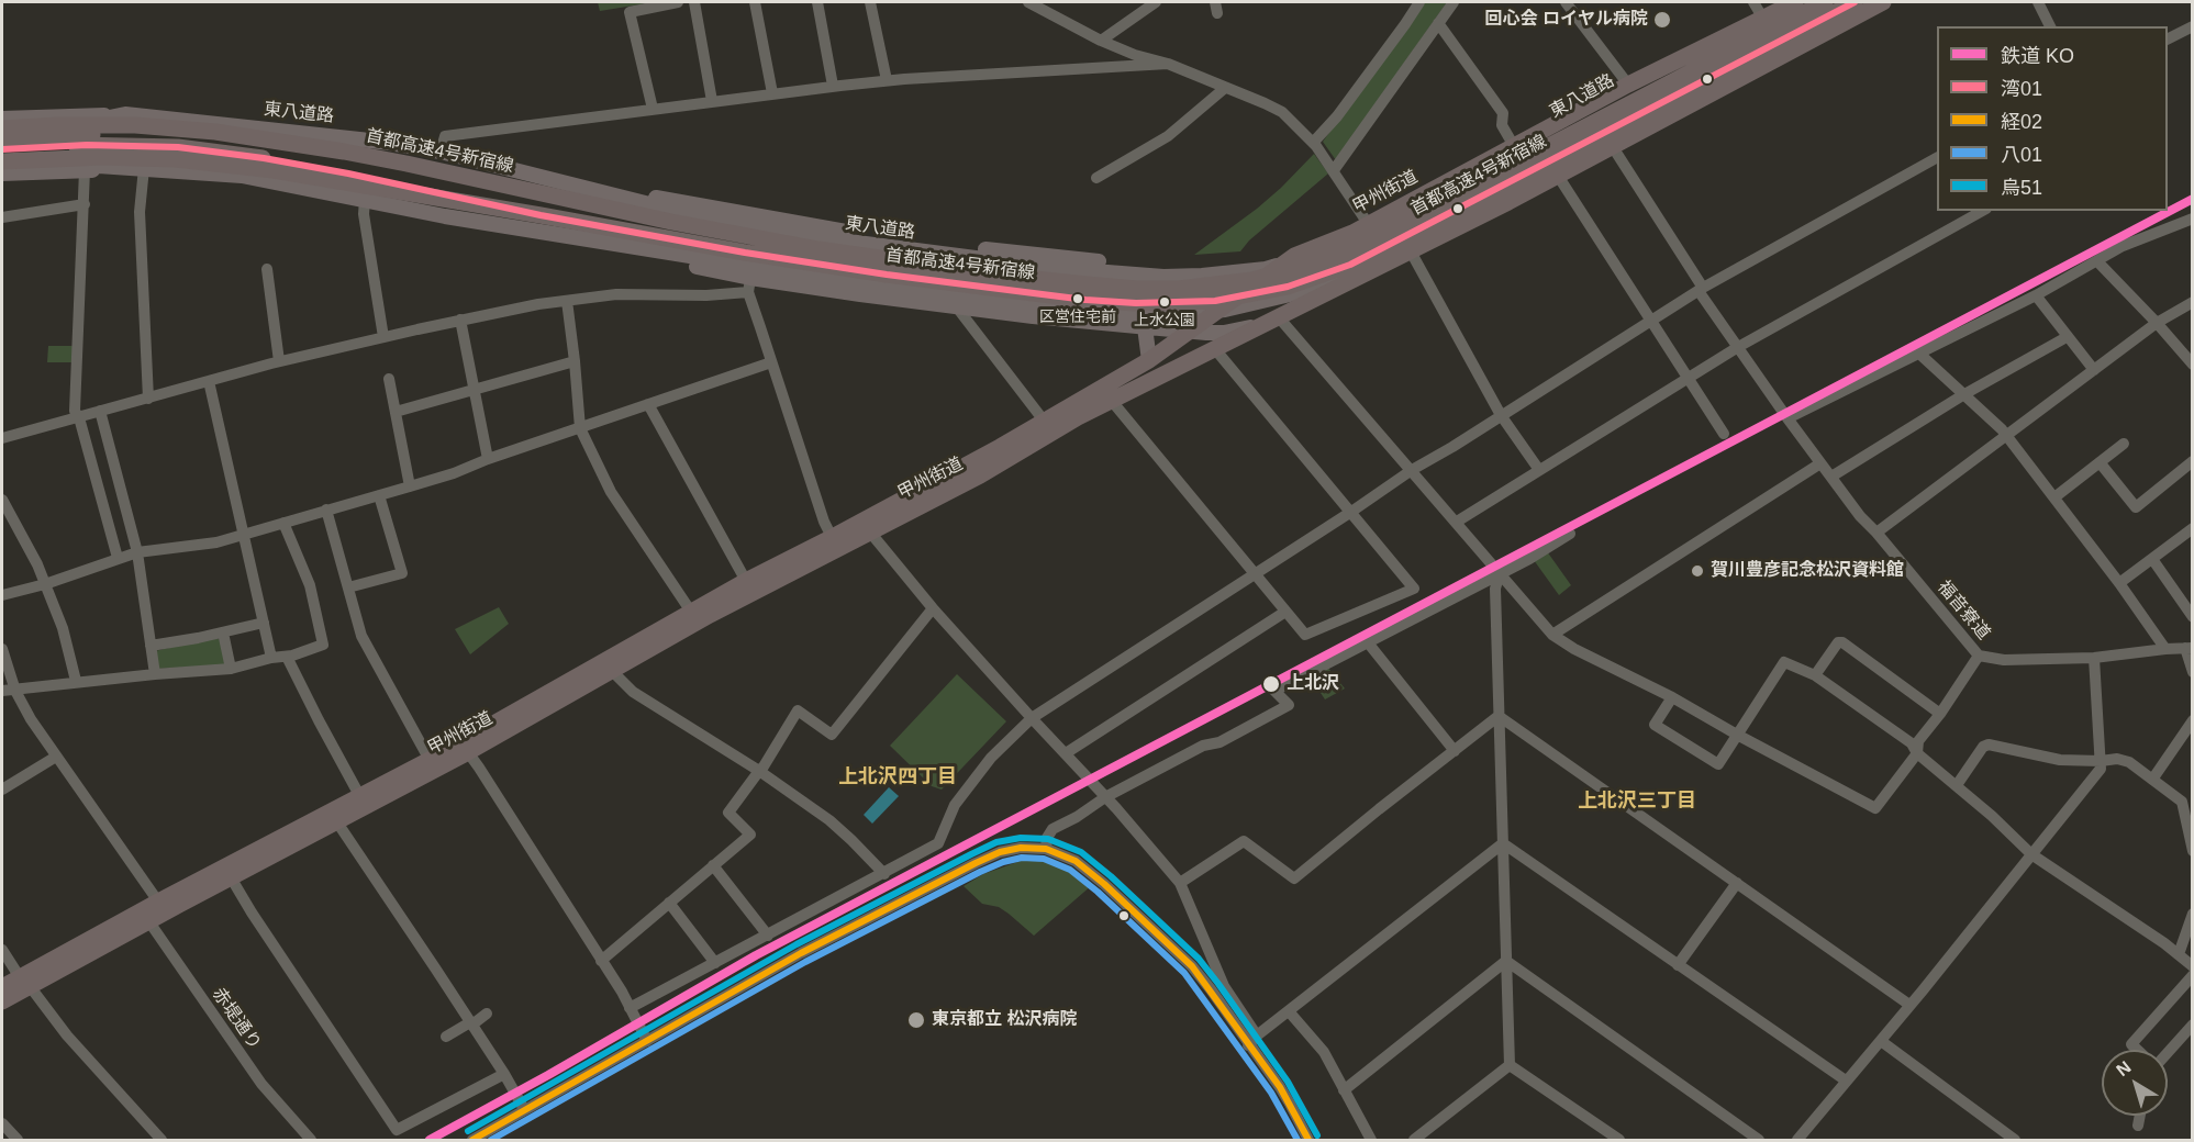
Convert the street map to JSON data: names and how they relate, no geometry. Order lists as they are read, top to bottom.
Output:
{
  "streets": {
    "highway": ["首都高速4号新宿線", "甲州街道"],
    "main road": ["東八道路"],
    "street": ["福音寮道", "赤堤通り"]
  },
  "crossings": [
    ["東八道路", "甲州街道"],
    ["甲州街道", "福音寮道"],
    ["甲州街道", "赤堤通り"]
  ],
  "districts": ["上北沢四丁目", "上北沢三丁目"],
  "places": [
    "回心会 ロイヤル病院",
    "区営住宅前",
    "上水公園",
    "賀川豊彦記念松沢資料館",
    "上北沢",
    "東京都立 松沢病院"
  ],
  "lines": [
    "transit line 湾01",
    "rail line KO",
    "transit line 烏51",
    "transit line 経02",
    "transit line 八01"
  ],
  "legend": [
    "鉄道 KO",
    "湾01",
    "経02",
    "八01",
    "烏51"
  ],
  "north": "top left"
}
